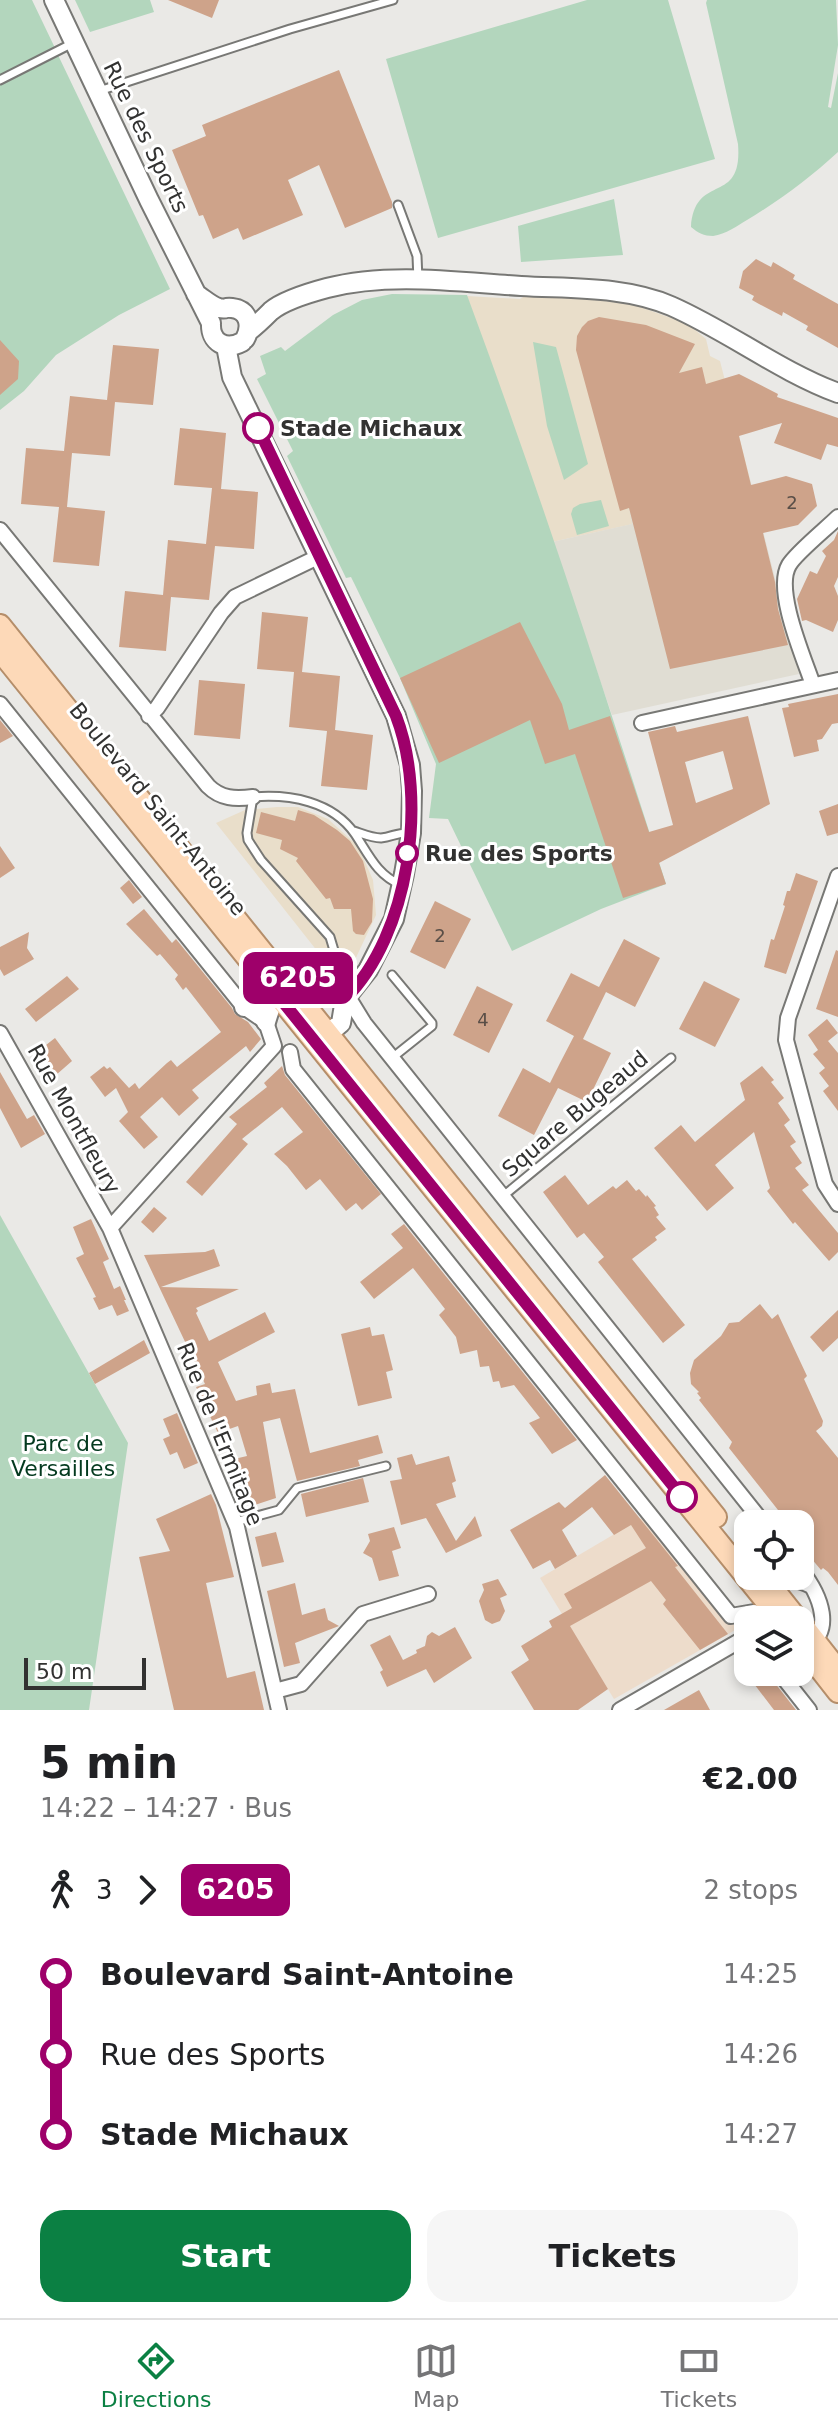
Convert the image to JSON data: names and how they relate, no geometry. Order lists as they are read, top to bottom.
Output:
{
  "streets": {
    "main road": ["Rue des Sports", "Boulevard Saint-Antoine"],
    "street": ["Rue Montfleury", "Rue de l'Ermitage"],
    "lane": ["Square Bugeaud"]
  },
  "crossings": [
    ["Rue des Sports", "Boulevard Saint-Antoine"],
    ["Rue Montfleury", "Rue de l'Ermitage"]
  ],
  "parks": ["Parc de Versailles"],
  "places": ["Stade Michaux", "Rue des Sports"],
  "lines": ["bus line 6205"],
  "house_numbers": ["2", "2", "4"],
  "scale_bar": "50 m",
  "page": {
    "on_map": "6205",
    "scale": "50 m",
    "heading": ["5 min", "14:22 – 14:27 · Bus", "€2.00"],
    "legs": ["3", "6205", "2 stops"],
    "list": [
      {
        "name": "Boulevard Saint-Antoine",
        "value": "14:25"
      },
      {
        "name": "Rue des Sports",
        "value": "14:26"
      },
      {
        "name": "Stade Michaux",
        "value": "14:27"
      }
    ],
    "buttons": ["Start", "Tickets"],
    "tabs": ["Directions", "Map", "Tickets"]
  }
}
